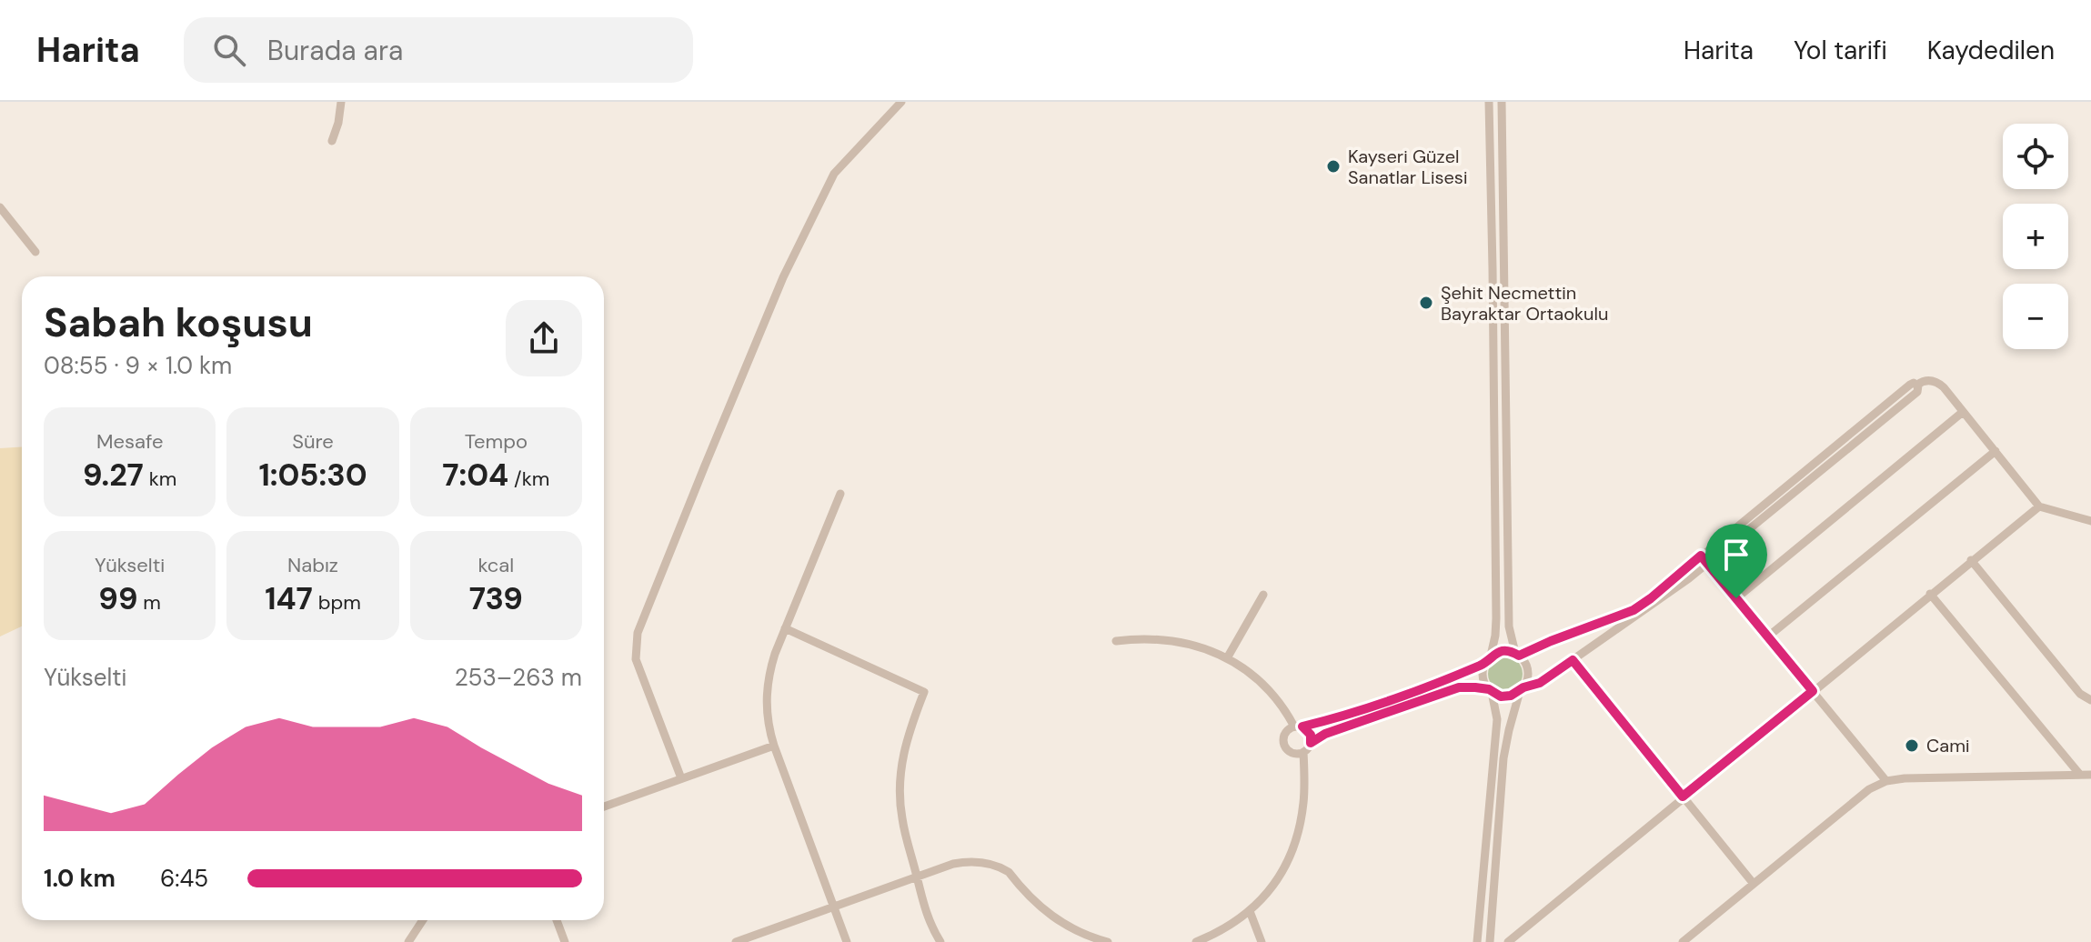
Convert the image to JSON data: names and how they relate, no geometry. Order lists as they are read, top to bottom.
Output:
{
  "places": ["Kayseri Güzel Sanatlar Lisesi", "Şehit Necmettin Bayraktar Ortaokulu", "Cami"],
  "page": {
    "header": "Harita",
    "search": "Burada ara",
    "nav": ["Harita", "Yol tarifi", "Kaydedilen"],
    "map_buttons": ["+", "−"],
    "heading": ["Sabah koşusu", "08:55 · 9 × 1.0 km"],
    "stats": [
      ["Mesafe", "9.27 km"],
      ["Süre", "1:05:30"],
      ["Tempo", "7:04 /km"],
      ["Yükselti", "99 m"],
      ["Nabız", "147 bpm"],
      ["kcal", "739"]
    ],
    "chart": ["Yükselti", "253–263 m"],
    "list": [
      {
        "name": "1.0 km",
        "note": "6:45"
      }
    ]
  }
}
